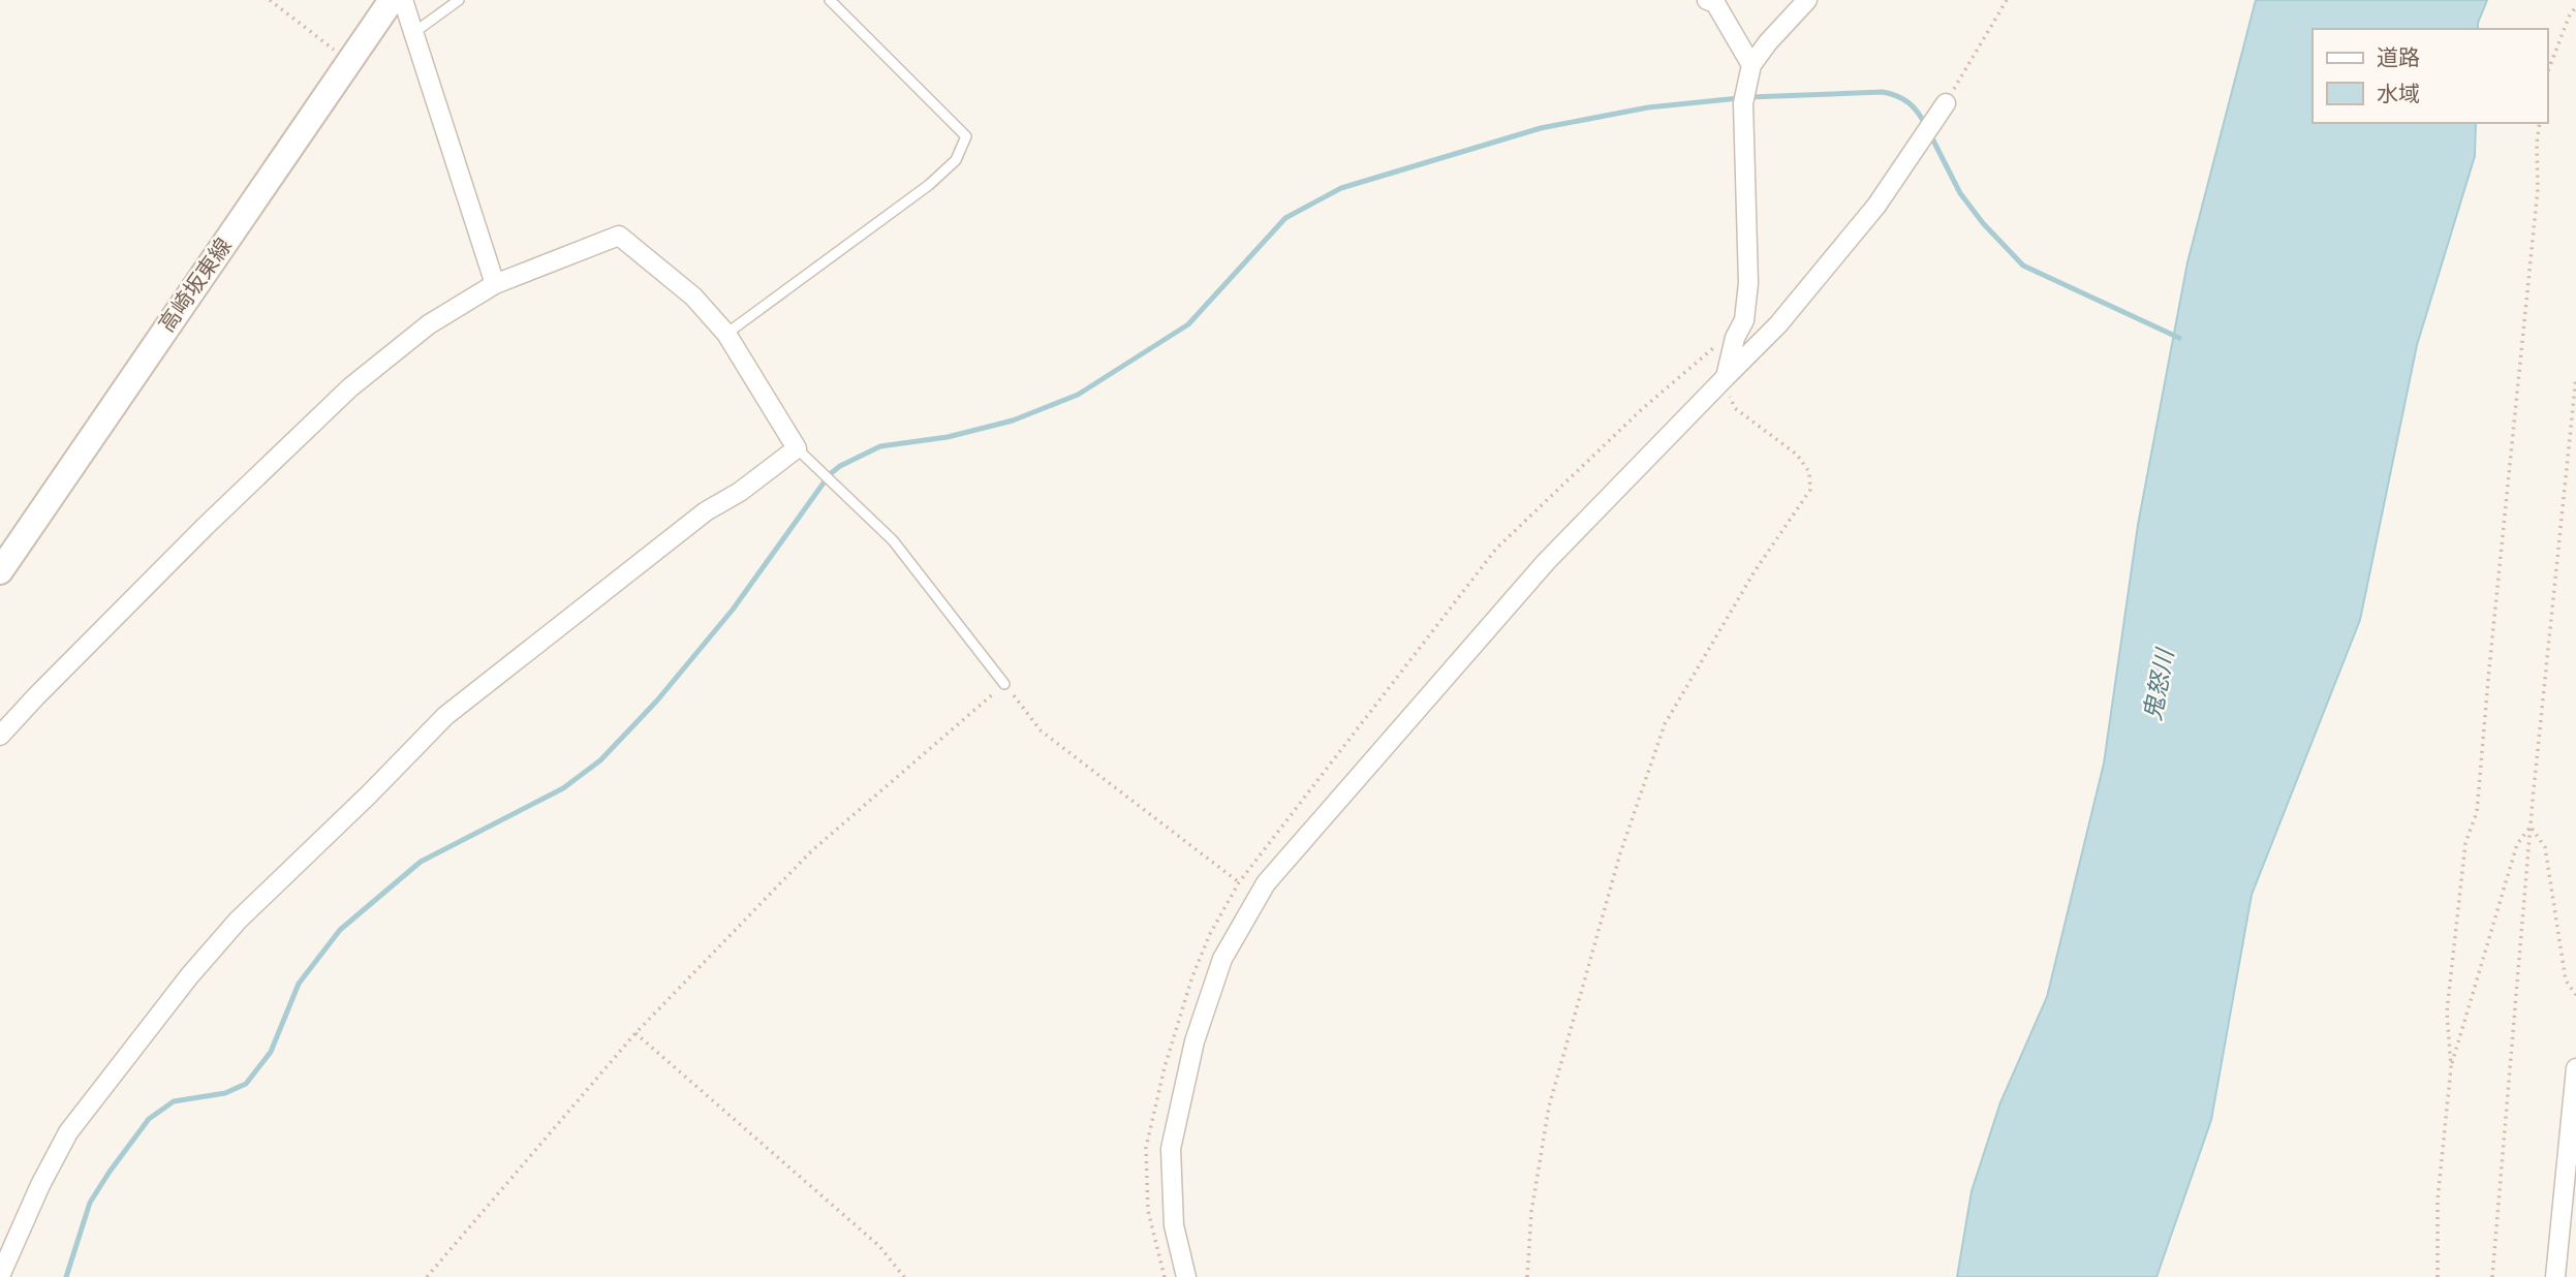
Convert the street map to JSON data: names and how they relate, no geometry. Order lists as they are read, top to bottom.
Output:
{
  "streets": {
    "main road": ["高崎坂東線"]
  },
  "water": ["鬼怒川"],
  "legend": ["道路", "水域"]
}
